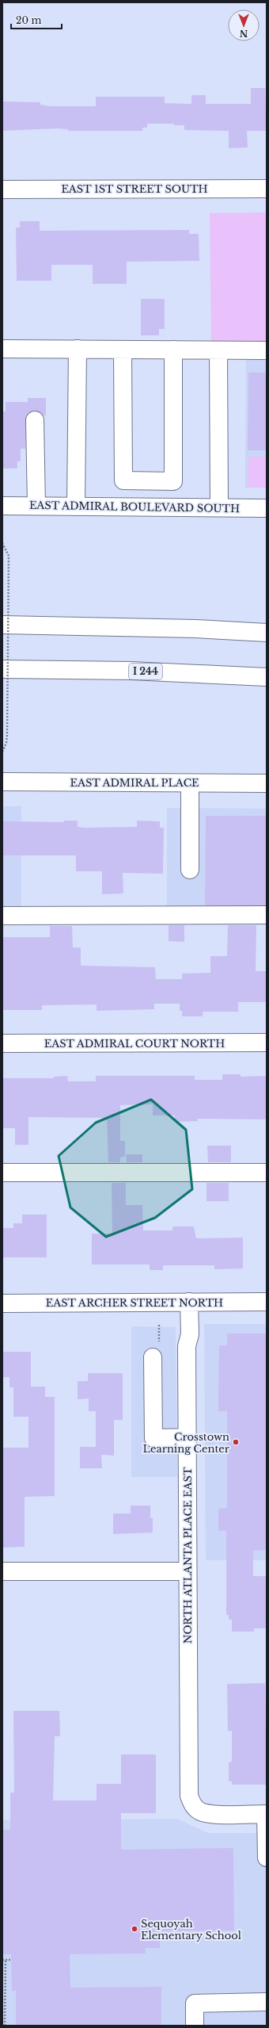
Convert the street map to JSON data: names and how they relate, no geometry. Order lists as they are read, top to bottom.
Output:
{
  "streets": {
    "main road": [
      "EAST 1ST STREET SOUTH",
      "EAST ADMIRAL BOULEVARD SOUTH",
      "I 244",
      "EAST ADMIRAL PLACE",
      "EAST ADMIRAL COURT NORTH",
      "EAST ARCHER STREET NORTH",
      "NORTH ATLANTA PLACE EAST"
    ]
  },
  "crossings": [
    ["EAST ARCHER STREET NORTH", "NORTH ATLANTA PLACE EAST"]
  ],
  "places": ["Crosstown Learning Center", "Sequoyah Elementary School"],
  "scale_bar": "20 m",
  "north": "bottom"
}
